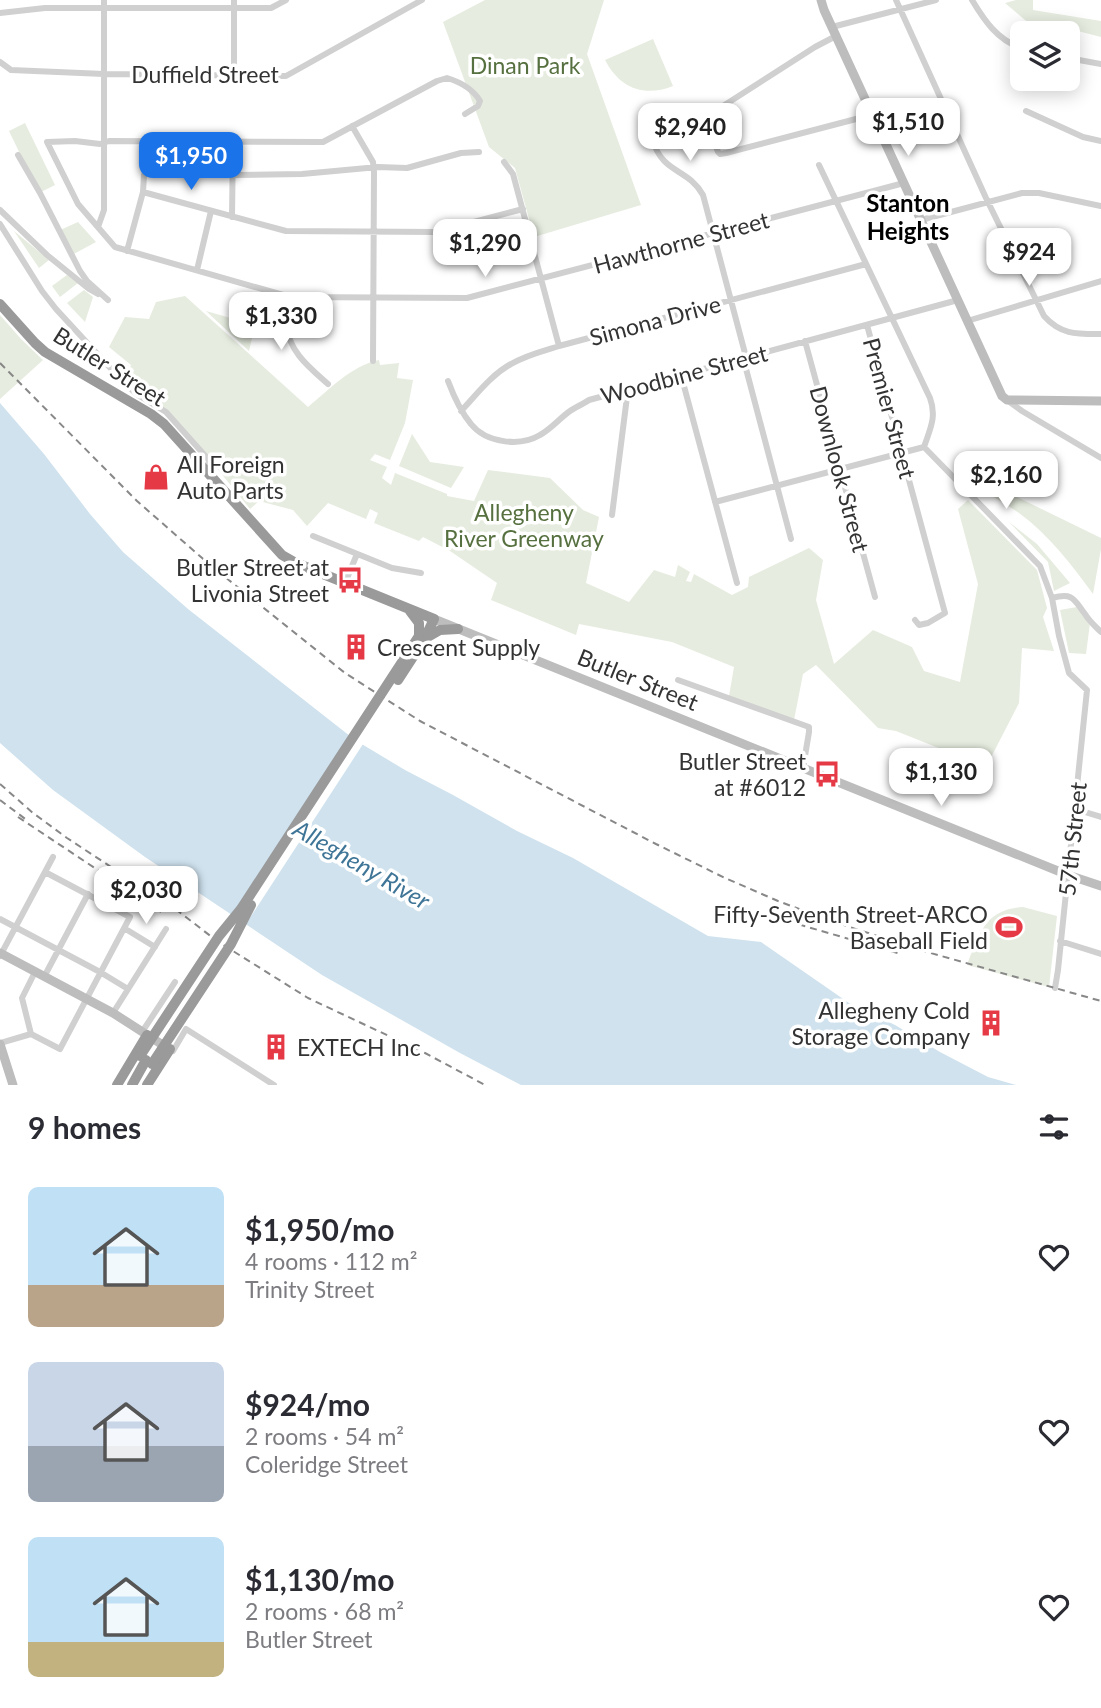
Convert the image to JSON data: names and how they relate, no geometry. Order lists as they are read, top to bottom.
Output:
{
  "streets": {
    "highway": ["Butler Street"],
    "street": [
      "Duffield Street",
      "Hawthorne Street",
      "Simona Drive",
      "Woodbine Street",
      "Premier Street",
      "Downlook Street",
      "57th Street"
    ]
  },
  "crossings": [
    ["Simona Drive", "Woodbine Street"],
    ["Butler Street", "57th Street"],
    ["Woodbine Street", "Premier Street"],
    ["Woodbine Street", "Downlook Street"]
  ],
  "districts": ["Stanton Heights"],
  "water": ["Allegheny River"],
  "parks": ["Dinan Park", "Allegheny River Greenway"],
  "places": {
    "shop": ["All Foreign Auto Parts"],
    "bus stop": ["Butler Street at Livonia Street", "Butler Street at #6012"],
    "building": ["Crescent Supply", "Allegheny Cold Storage Company", "EXTECH Inc"],
    "sports": ["Fifty-Seventh Street-ARCO Baseball Field"]
  },
  "page": {
    "price": [
      "$1,510",
      "$2,940",
      "$1,950",
      "$1,290",
      "$924",
      "$1,330",
      "$2,160",
      "$1,130",
      "$2,030"
    ],
    "heading": "9 homes",
    "list": [
      {
        "name": "$1,950/mo",
        "note": "4 rooms · 112 m² · Trinity Street"
      },
      {
        "name": "$924/mo",
        "note": "2 rooms · 54 m² · Coleridge Street"
      },
      {
        "name": "$1,130/mo",
        "note": "2 rooms · 68 m² · Butler Street"
      }
    ]
  }
}
